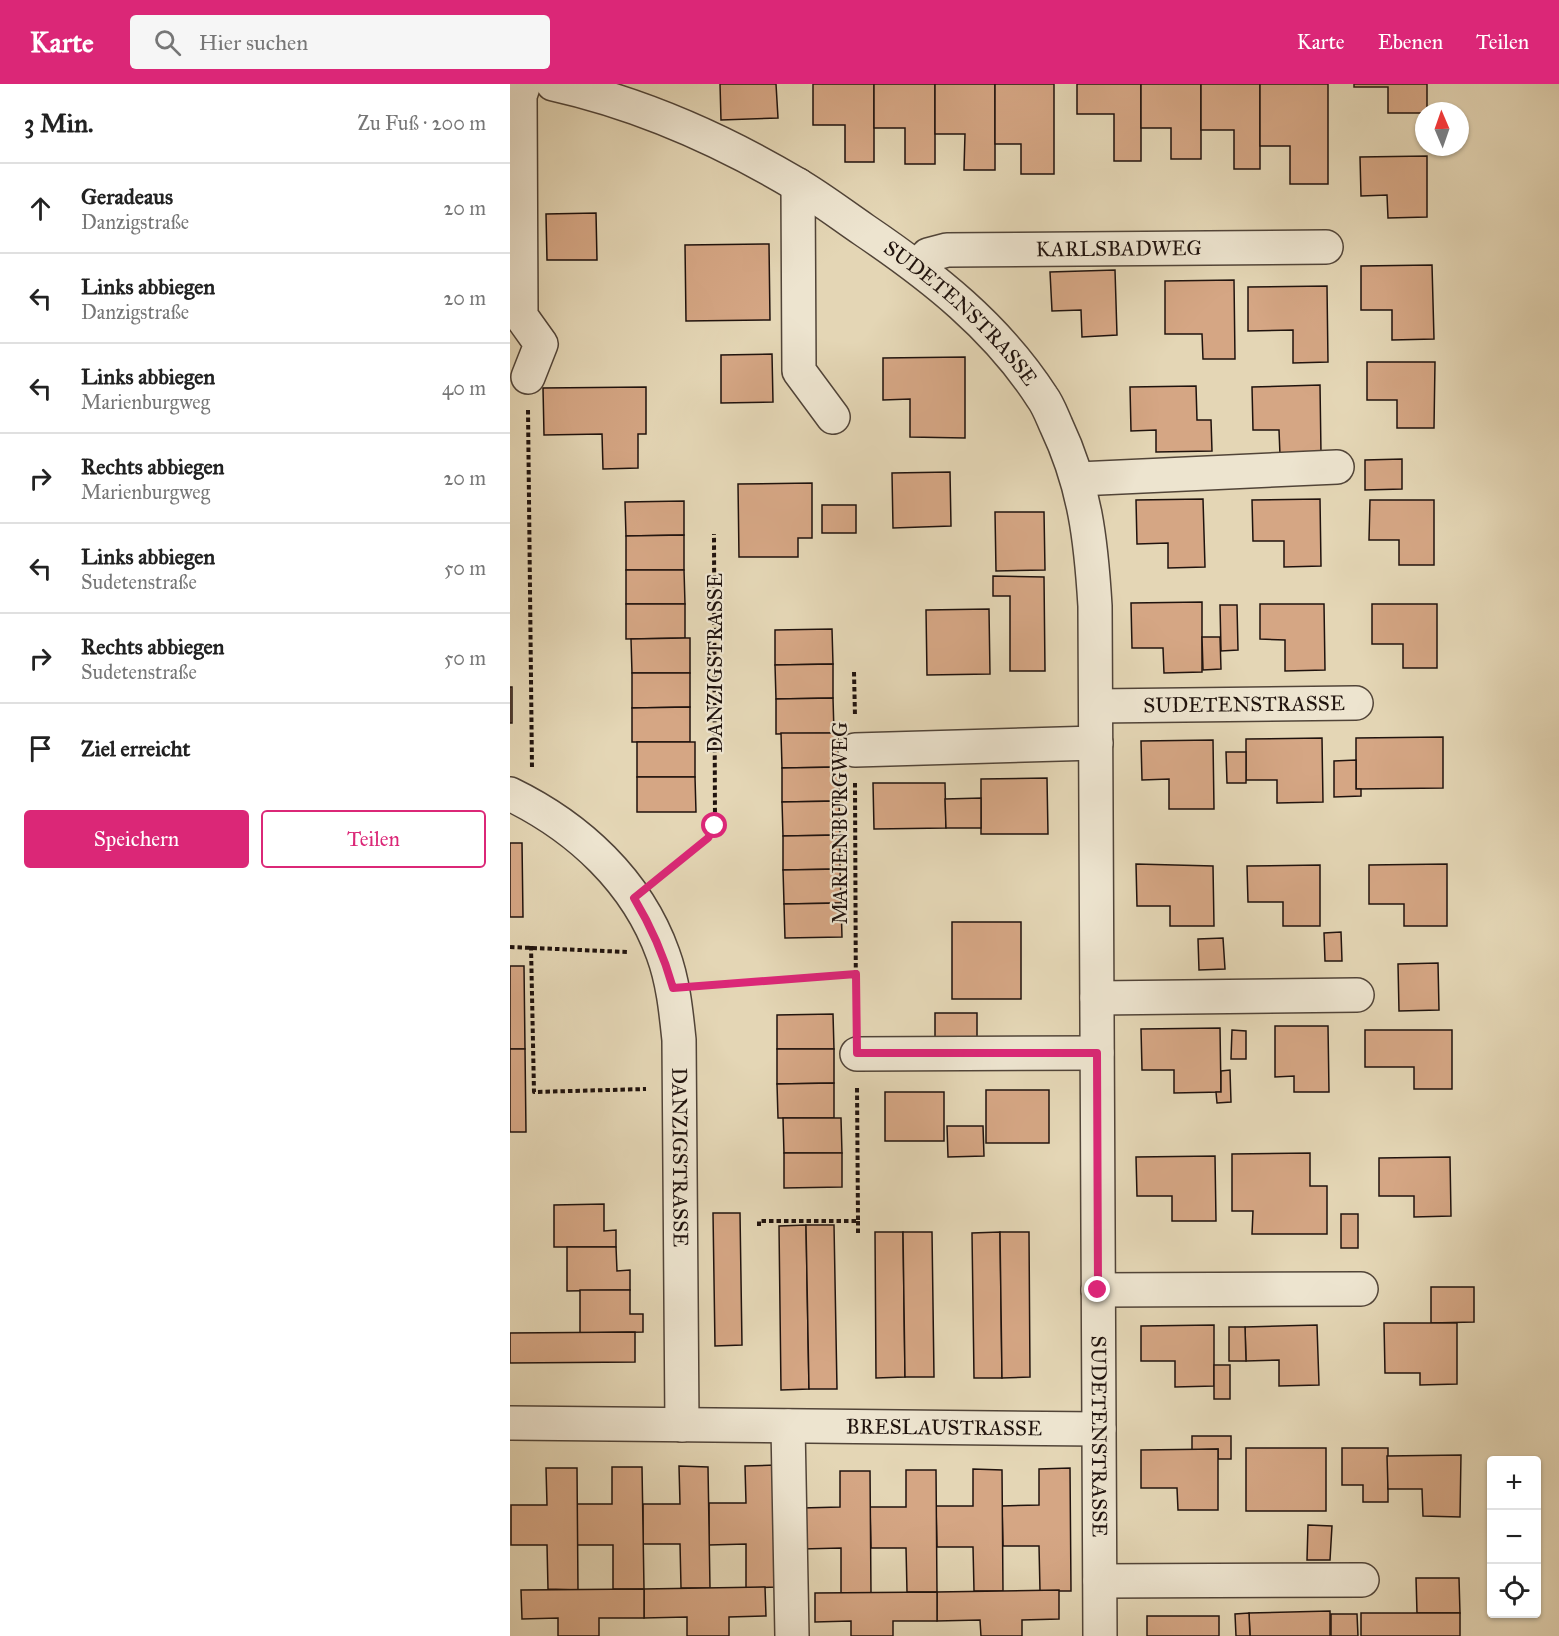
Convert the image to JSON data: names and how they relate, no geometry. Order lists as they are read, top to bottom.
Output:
{
  "streets": {
    "street": [
      "KARLSBADWEG",
      "SUDETENSTRASSE",
      "DANZIGSTRASSE",
      "BRESLAUSTRASSE"
    ],
    "path": ["MARIENBURGWEG"]
  },
  "crossings": [
    ["KARLSBADWEG", "SUDETENSTRASSE"],
    ["SUDETENSTRASSE", "BRESLAUSTRASSE"],
    ["DANZIGSTRASSE", "BRESLAUSTRASSE"]
  ],
  "north": "top",
  "page": {
    "header": "Karte",
    "search": "Hier suchen",
    "nav": ["Karte", "Ebenen", "Teilen"],
    "heading": ["3 Min.", "Zu Fuß · 200 m"],
    "list": [
      ["Geradeaus", "Danzigstraße", "20 m"],
      ["Links abbiegen", "Danzigstraße", "20 m"],
      ["Links abbiegen", "Marienburgweg", "40 m"],
      ["Rechts abbiegen", "Marienburgweg", "20 m"],
      ["Links abbiegen", "Sudetenstraße", "50 m"],
      ["Rechts abbiegen", "Sudetenstraße", "50 m"],
      "Ziel erreicht"
    ],
    "buttons": ["Speichern", "Teilen"],
    "map_buttons": ["+", "−"]
  }
}
